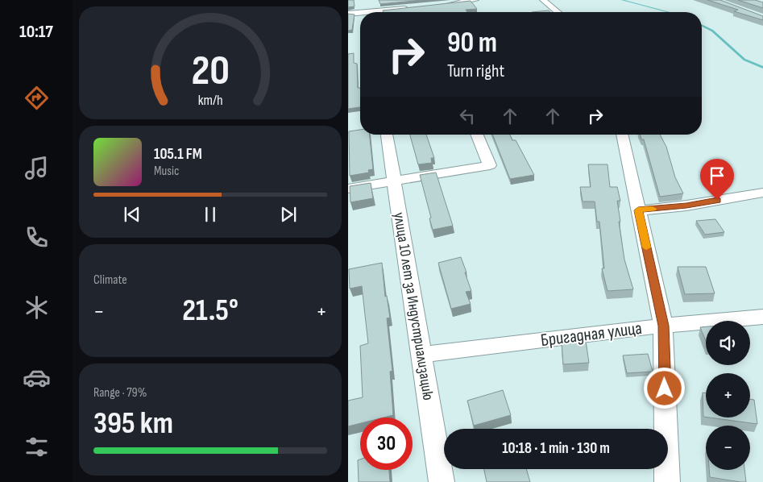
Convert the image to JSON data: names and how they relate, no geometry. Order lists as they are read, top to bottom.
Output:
{
  "streets": {
    "street": ["улица 10 лет за Индустриализацию", "Бригадная улица"]
  },
  "crossings": [
    ["улица 10 лет за Индустриализацию", "Бригадная улица"]
  ],
  "page": {
    "tabs": "10:17",
    "turn": ["90 m", "Turn right"],
    "song": ["105.1 FM", "Music"],
    "tile": [
      "Climate",
      ["Range · 79%", "395 km"]
    ],
    "heat": ["−", "21.5°", "+"],
    "map_buttons": ["+", "−"],
    "limit": "30",
    "trip": "10:18 · 1 min · 130 m",
    "gauge": ["20", "km/h"]
  }
}
